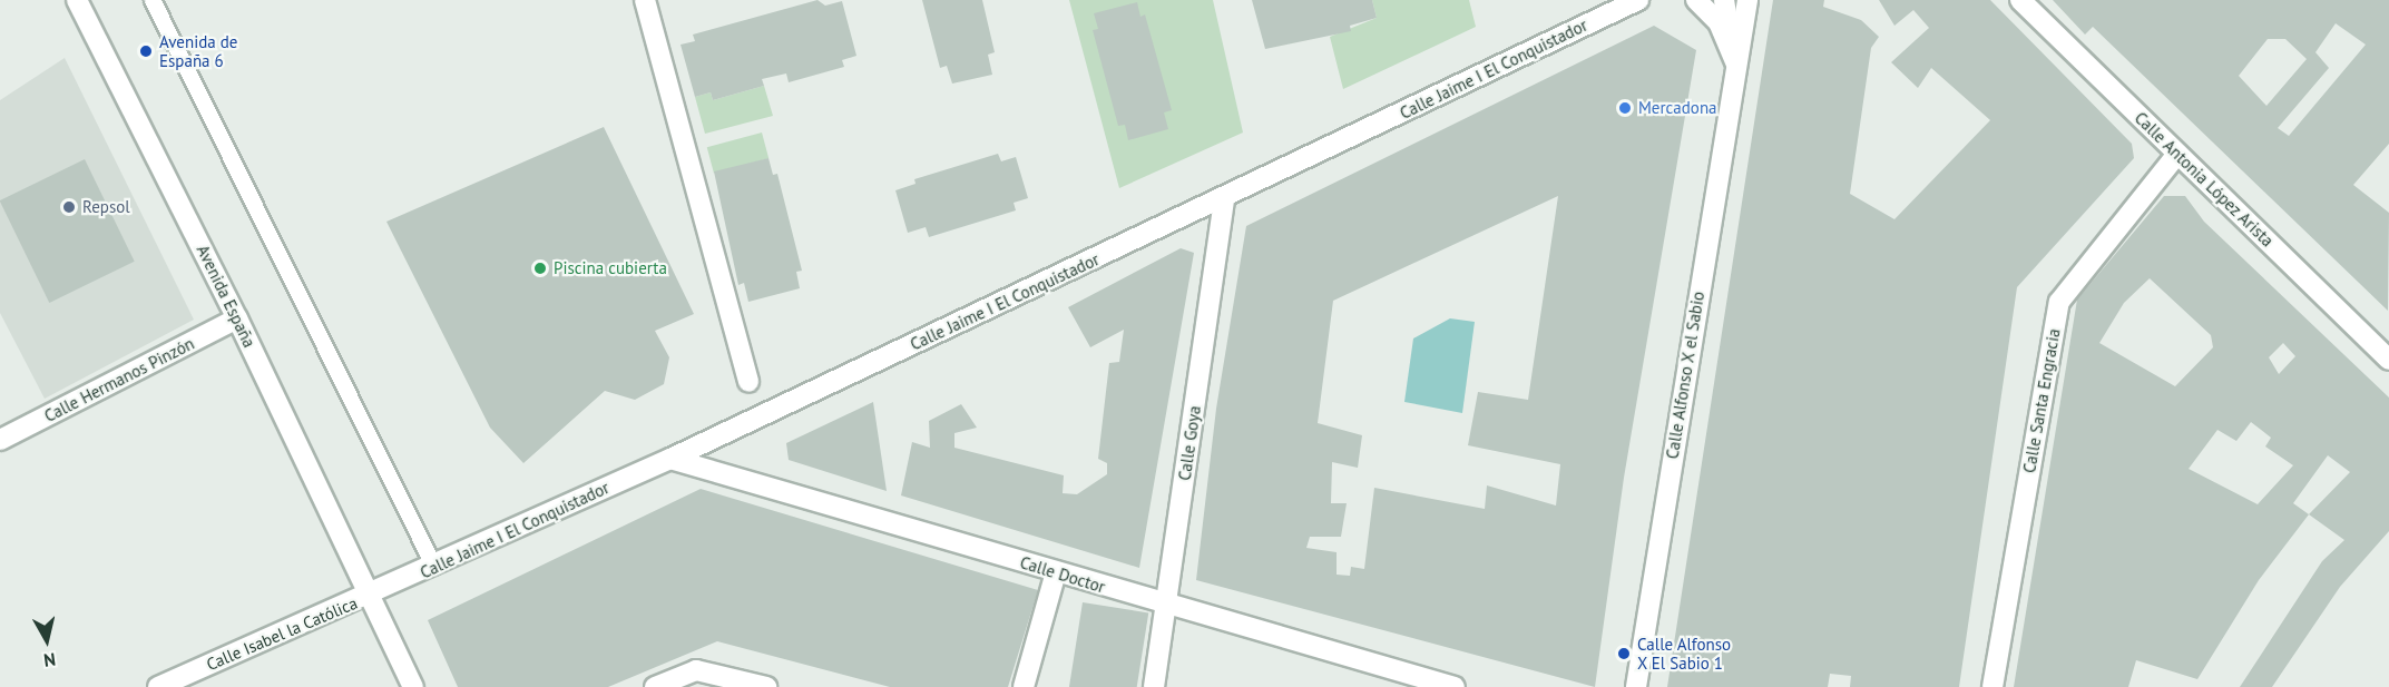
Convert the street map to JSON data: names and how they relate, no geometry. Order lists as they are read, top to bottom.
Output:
{
  "streets": {
    "street": [
      "Calle Jaime I El Conquistador",
      "Calle Antonia López Arista",
      "Avenida España",
      "Calle Alfonso X el Sabio",
      "Calle Hermanos Pinzón",
      "Calle Santa Engracia",
      "Calle Goya",
      "Calle Doctor",
      "Calle Isabel la Católica"
    ]
  },
  "crossings": [
    ["Calle Jaime I El Conquistador", "Avenida España"],
    ["Calle Jaime I El Conquistador", "Calle Goya"],
    ["Calle Jaime I El Conquistador", "Calle Doctor"],
    ["Calle Jaime I El Conquistador", "Calle Isabel la Católica"],
    ["Calle Antonia López Arista", "Calle Santa Engracia"],
    ["Avenida España", "Calle Hermanos Pinzón"],
    ["Avenida España", "Calle Isabel la Católica"],
    ["Calle Goya", "Calle Doctor"]
  ],
  "places": [
    "Avenida de España 6",
    "Mercadona",
    "Repsol",
    "Piscina cubierta",
    "Calle Alfonso X El Sabio 1"
  ],
  "north": "bottom"
}
